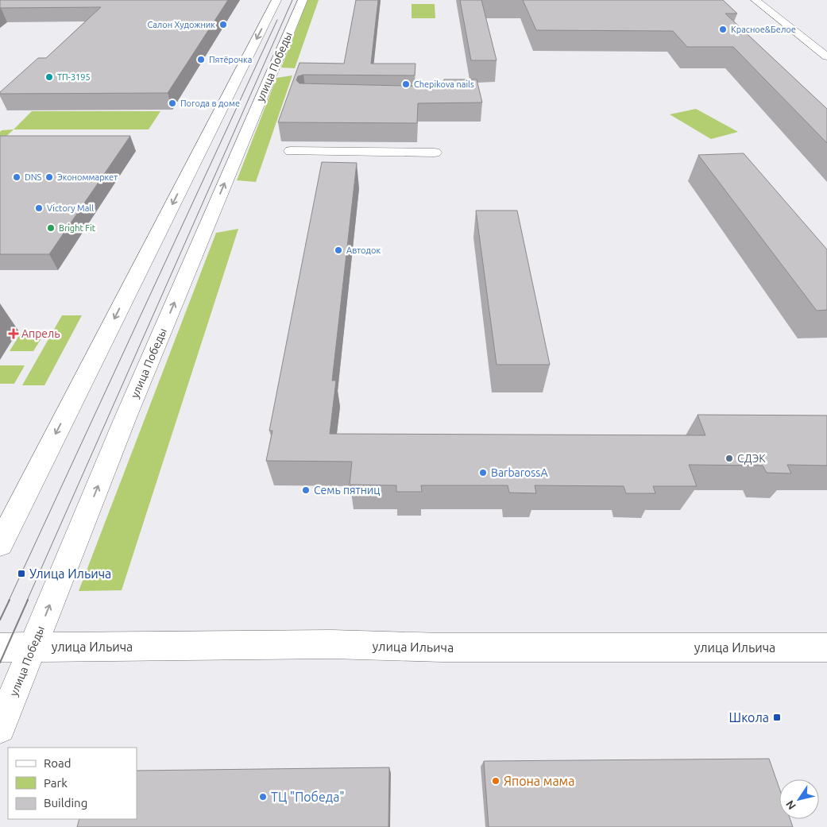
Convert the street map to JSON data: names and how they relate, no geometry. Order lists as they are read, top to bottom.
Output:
{
  "streets": {
    "main road": ["улица Победы", "улица Ильича"]
  },
  "crossings": [
    ["улица Победы", "улица Ильича"]
  ],
  "places": {
    "other": [
      "Салон Художник",
      "Красное&Белое",
      "Пятёрочка",
      "ТП-3195",
      "Chepikova nails",
      "Погода в доме",
      "DNS",
      "Экономмаркет",
      "Victory Mall",
      "Bright Fit",
      "Автодок",
      "СДЭК",
      "BarbarossA",
      "Семь пятниц",
      "Япона мама",
      "ТЦ \"Победа\""
    ],
    "health": ["Апрель"],
    "transit": ["Улица Ильича", "Школа"]
  },
  "legend": ["Road", "Park", "Building"],
  "north": "bottom left"
}
